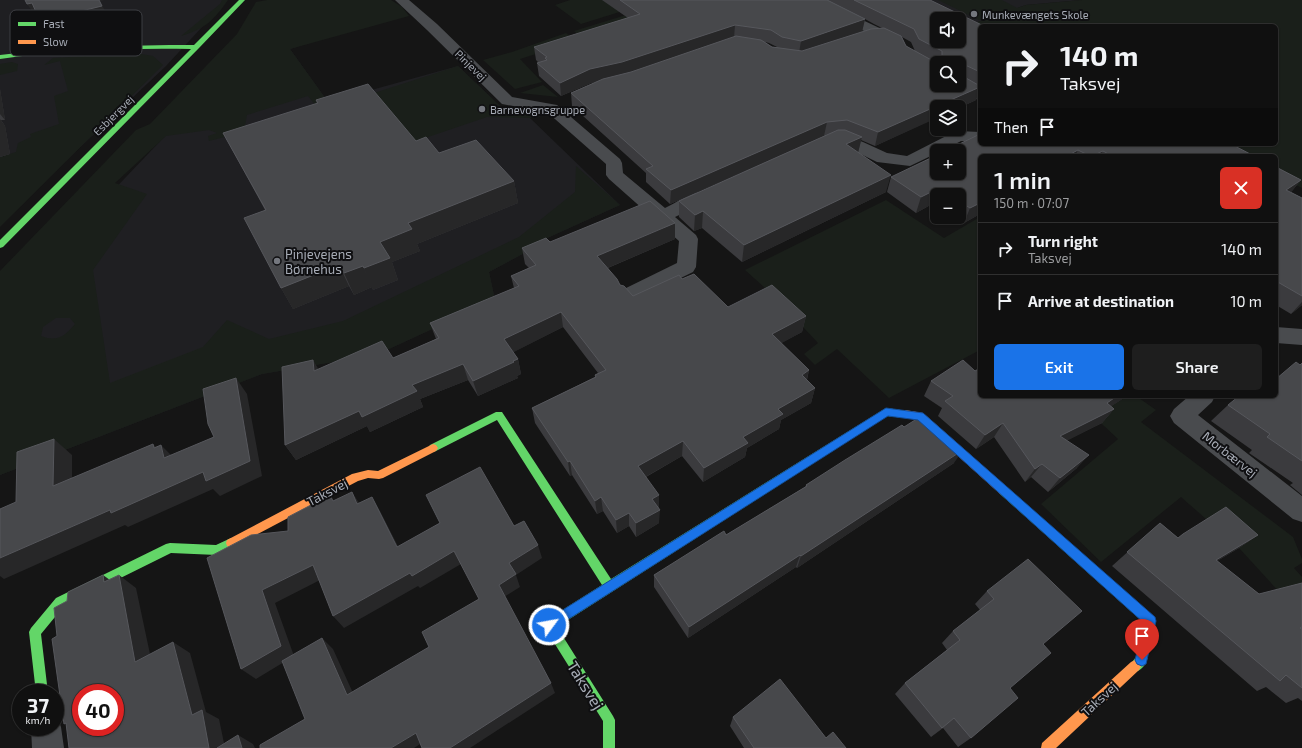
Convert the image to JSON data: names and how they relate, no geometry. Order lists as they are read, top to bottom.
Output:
{
  "streets": {
    "street": [
      "Pinjevej",
      "Esbjergvej",
      "Morbærvej",
      "Taksvej"
    ]
  },
  "places": ["Munkevængets Skole", "Barnevognsgruppe", "Pinjevejens Børnehus"],
  "legend": ["Fast", "Slow"],
  "page": {
    "map_buttons": ["+", "−"],
    "turn": ["140 m", "Taksvej"],
    "then": "Then",
    "heading": ["1 min", "150 m · 07:07"],
    "list": [
      {
        "name": "Turn right",
        "note": "Taksvej",
        "value": "140 m"
      },
      {
        "name": "Arrive at destination",
        "value": "10 m"
      }
    ],
    "buttons": ["Exit", "Share"],
    "speed": "37 km/h",
    "limit": "40"
  }
}
